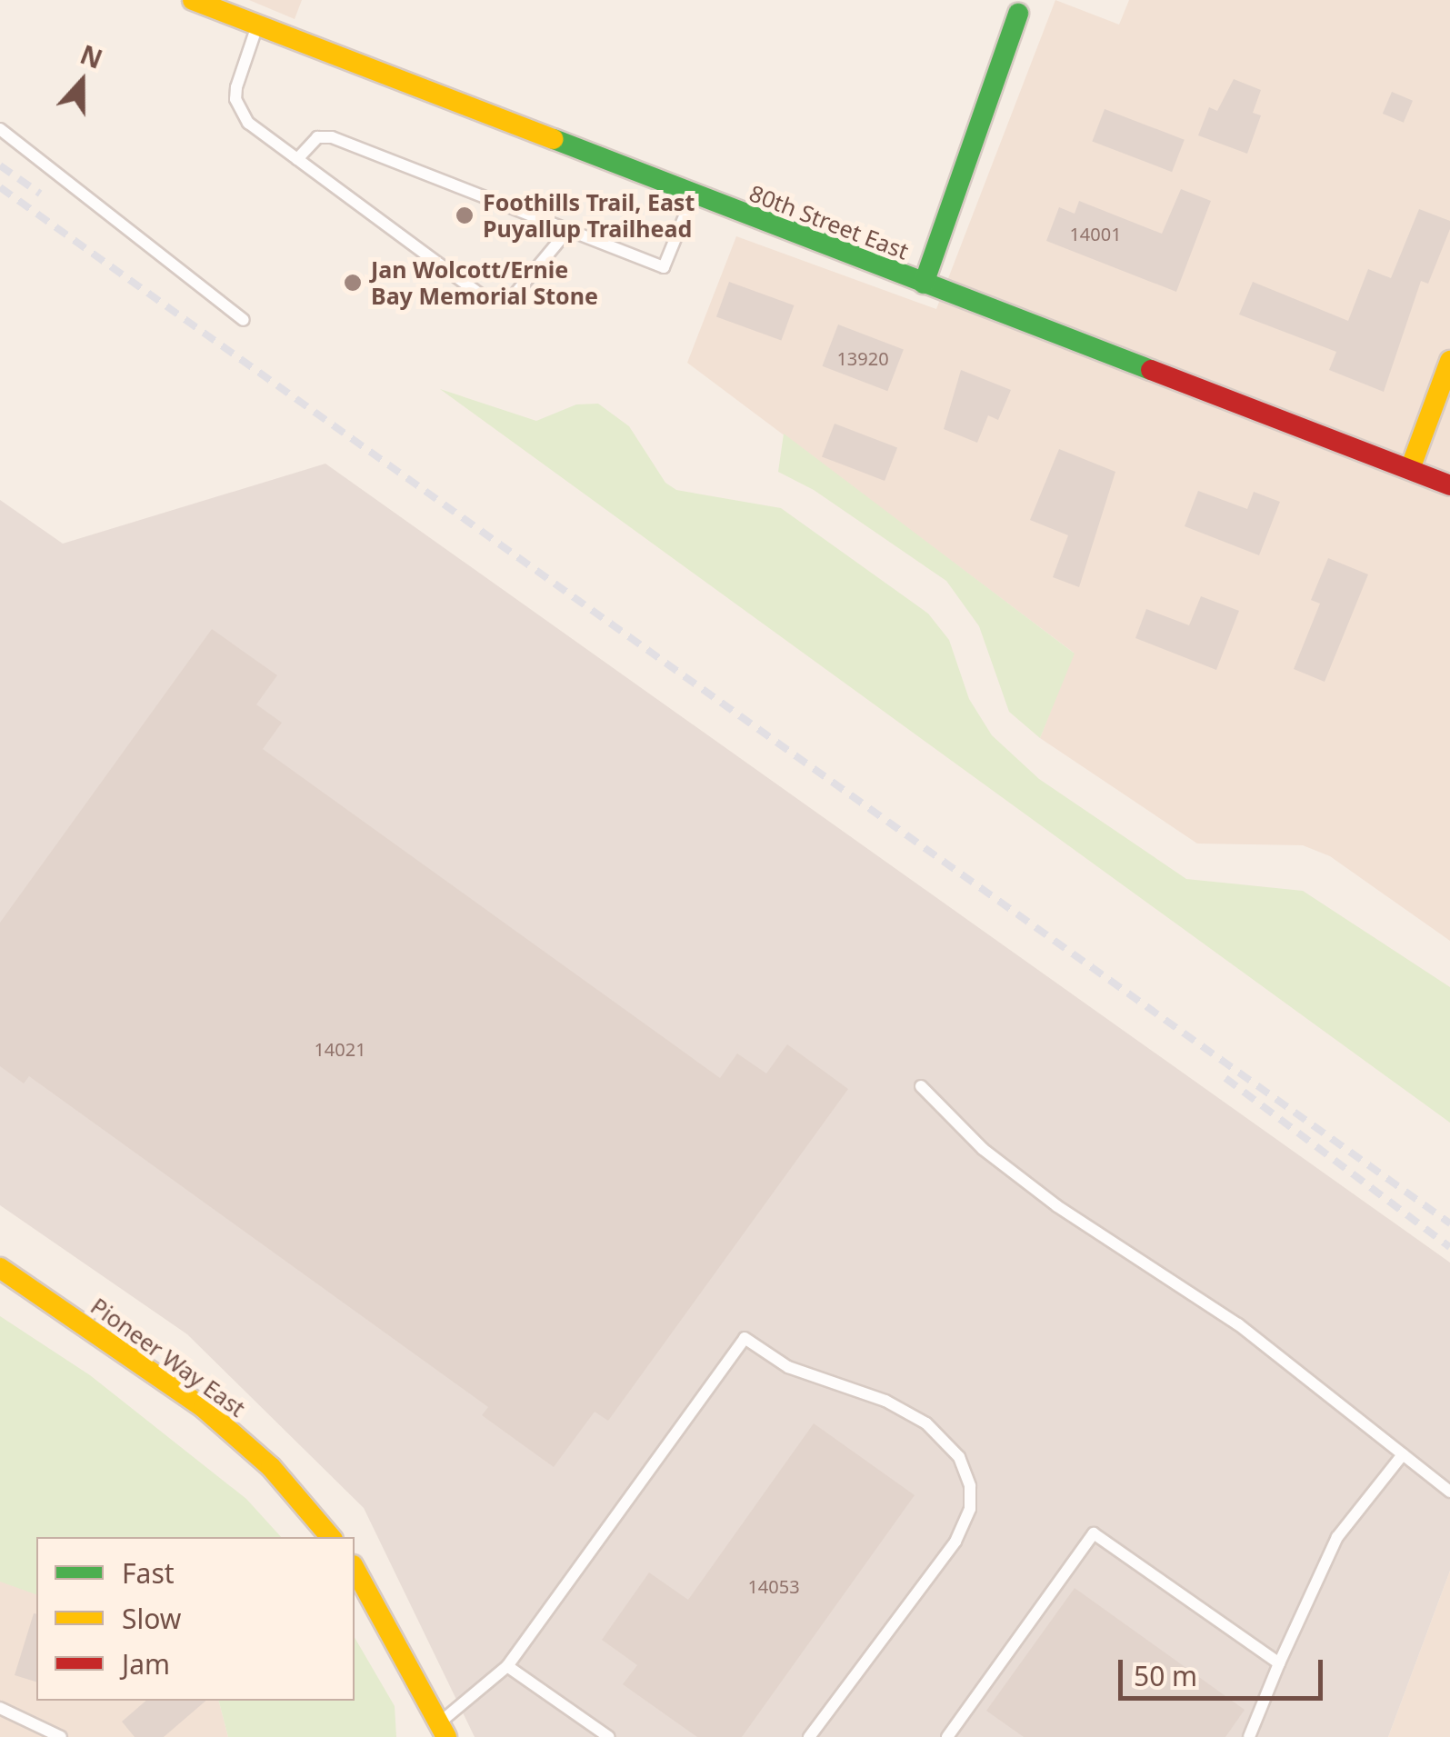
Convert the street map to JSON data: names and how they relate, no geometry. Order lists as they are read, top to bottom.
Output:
{
  "streets": {
    "street": ["80th Street East", "Pioneer Way East"]
  },
  "places": ["Foothills Trail, East Puyallup Trailhead", "Jan Wolcott/Ernie Bay Memorial Stone"],
  "house_numbers": [
    "14001",
    "13920",
    "14021",
    "14053"
  ],
  "legend": ["Fast", "Slow", "Jam"],
  "scale_bar": "50 m",
  "north": "top"
}
